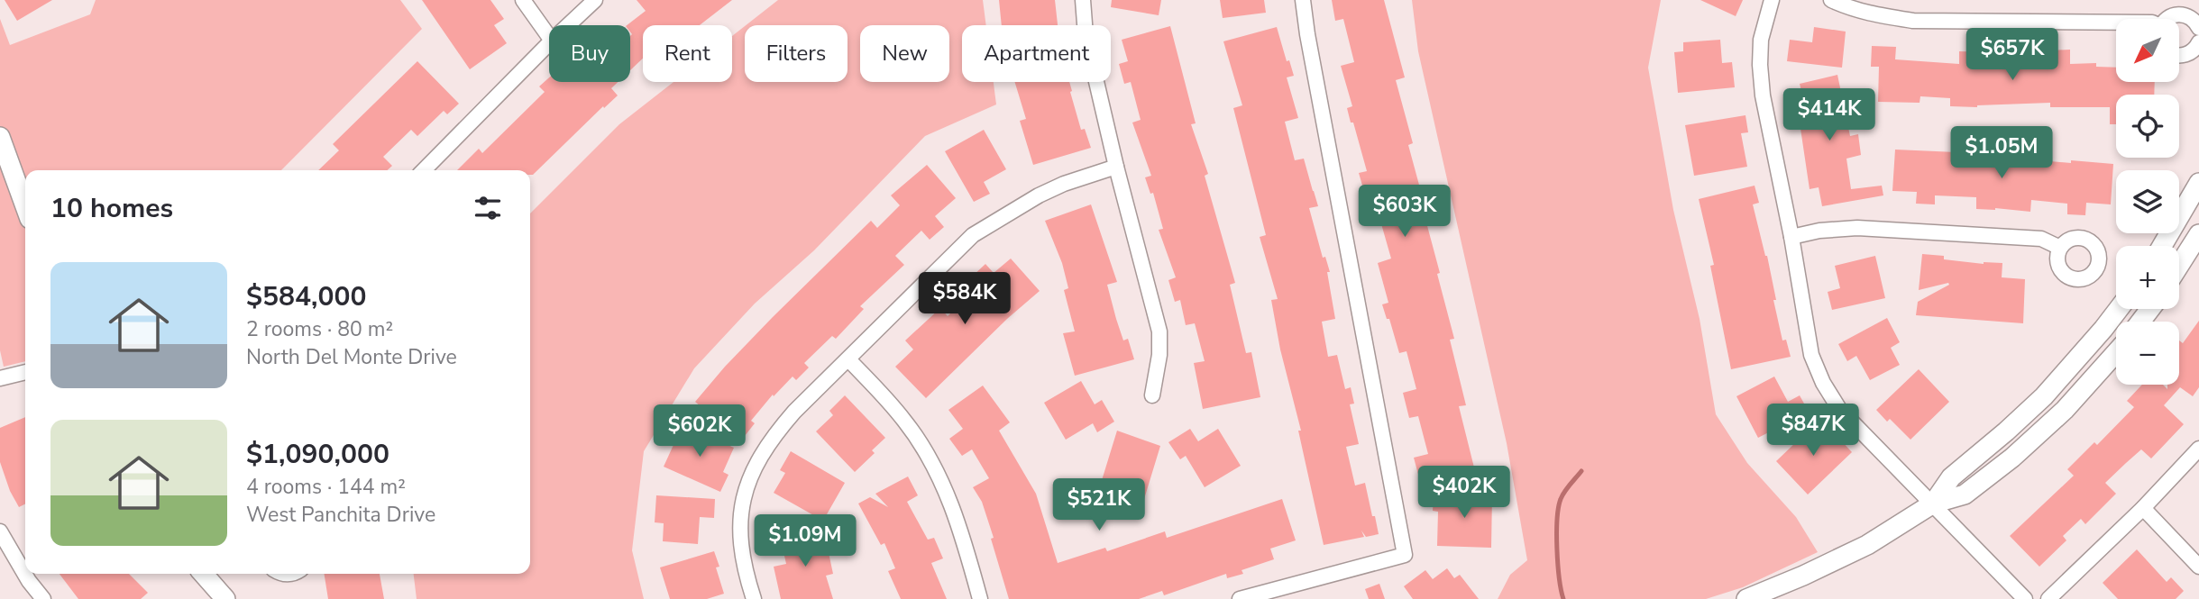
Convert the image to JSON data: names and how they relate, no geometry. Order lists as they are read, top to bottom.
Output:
{
  "north": "bottom left",
  "page": {
    "map_buttons": ["+", "−"],
    "chip": [
      "Buy",
      "Rent",
      "Filters",
      "New",
      "Apartment"
    ],
    "price": [
      "$657K",
      "$414K",
      "$1.05M",
      "$603K",
      "$584K",
      "$847K",
      "$602K",
      "$402K",
      "$521K",
      "$1.09M"
    ],
    "heading": "10 homes",
    "list": [
      {
        "name": "$584,000",
        "note": "2 rooms · 80 m² · North Del Monte Drive"
      },
      {
        "name": "$1,090,000",
        "note": "4 rooms · 144 m² · West Panchita Drive"
      }
    ]
  }
}
